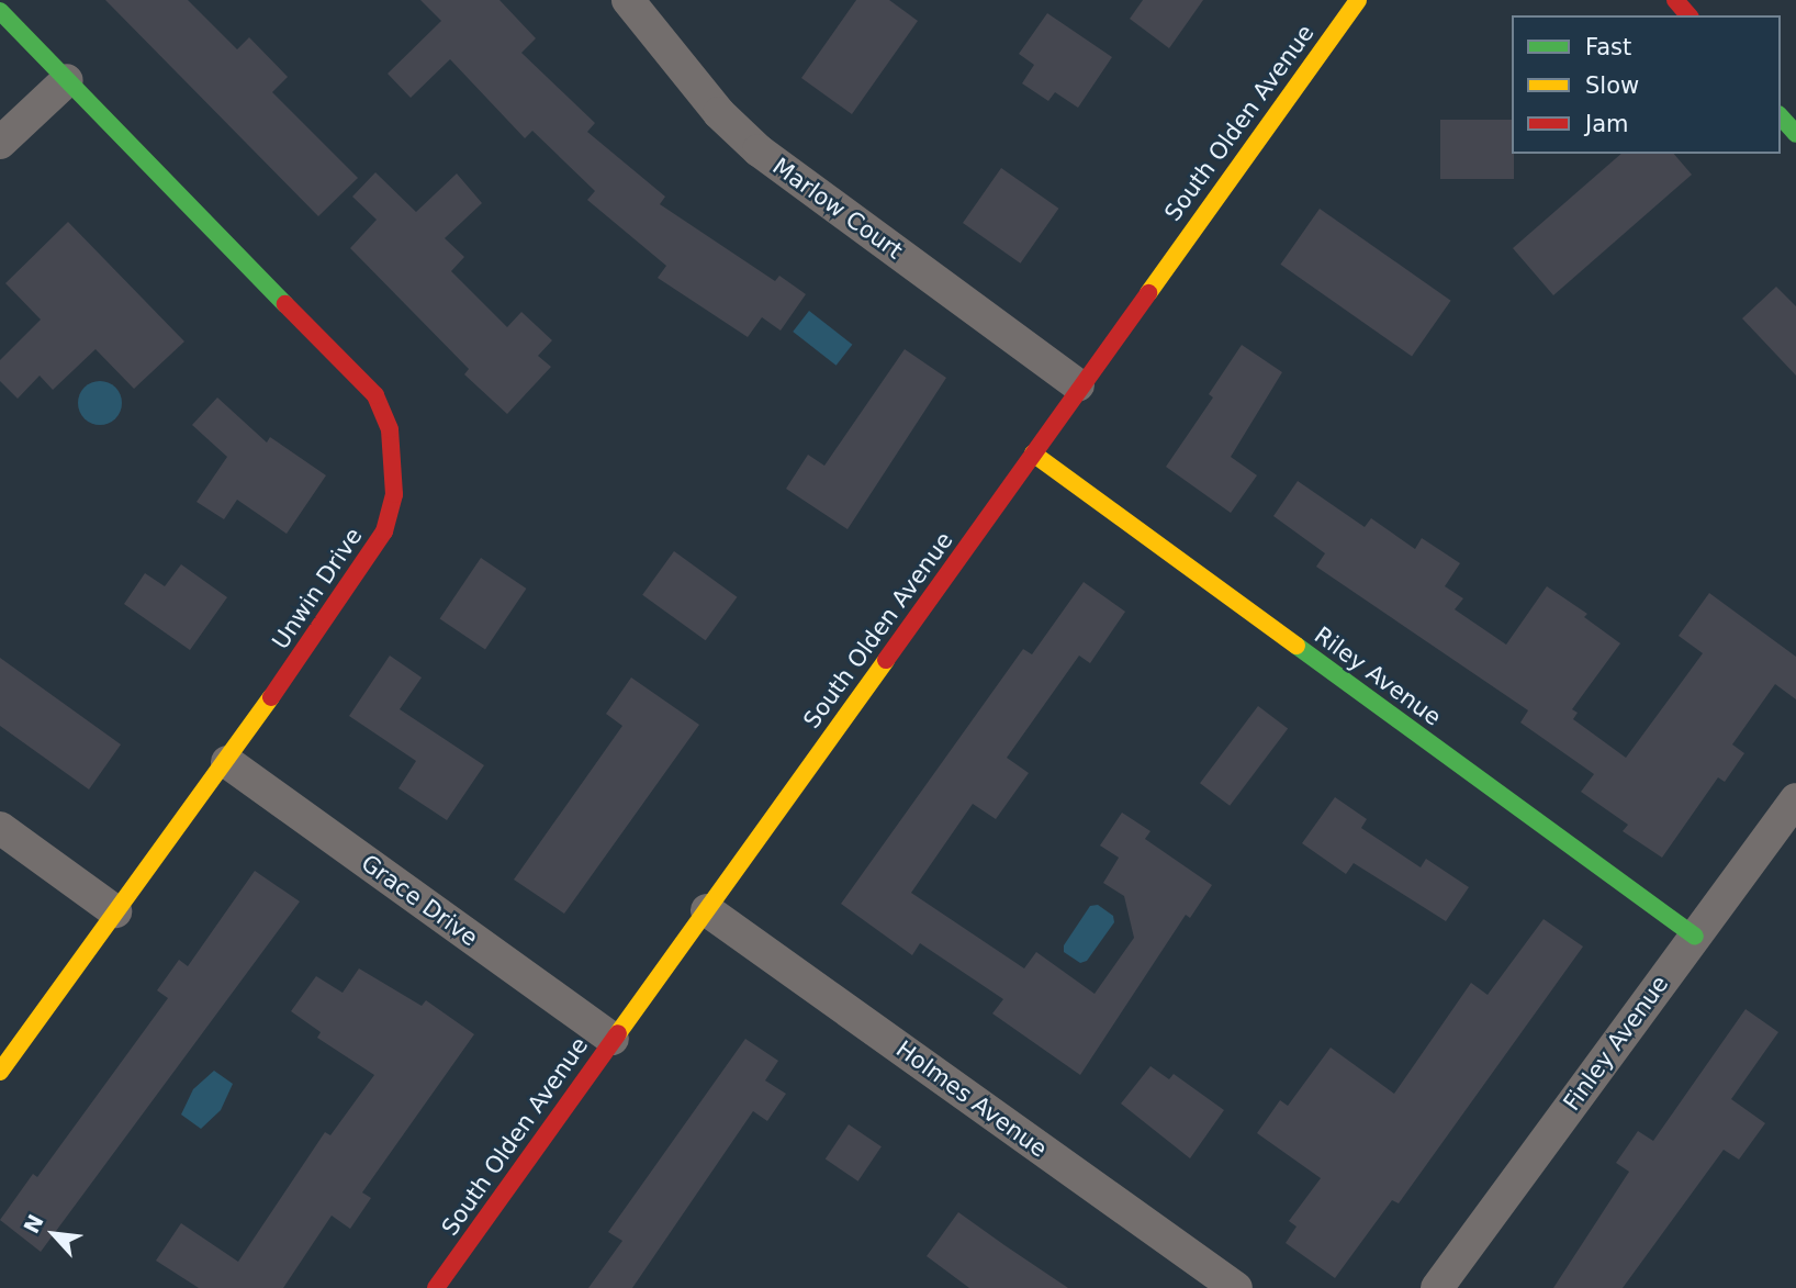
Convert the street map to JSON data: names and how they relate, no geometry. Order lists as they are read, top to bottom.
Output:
{
  "streets": {
    "street": [
      "South Olden Avenue",
      "Marlow Court",
      "Unwin Drive",
      "Riley Avenue",
      "Grace Drive",
      "Finley Avenue",
      "Holmes Avenue"
    ]
  },
  "crossings": [
    ["South Olden Avenue", "Marlow Court"],
    ["South Olden Avenue", "Riley Avenue"],
    ["South Olden Avenue", "Grace Drive"],
    ["South Olden Avenue", "Holmes Avenue"],
    ["Unwin Drive", "Grace Drive"],
    ["Riley Avenue", "Finley Avenue"]
  ],
  "legend": ["Fast", "Slow", "Jam"],
  "north": "top left"
}
